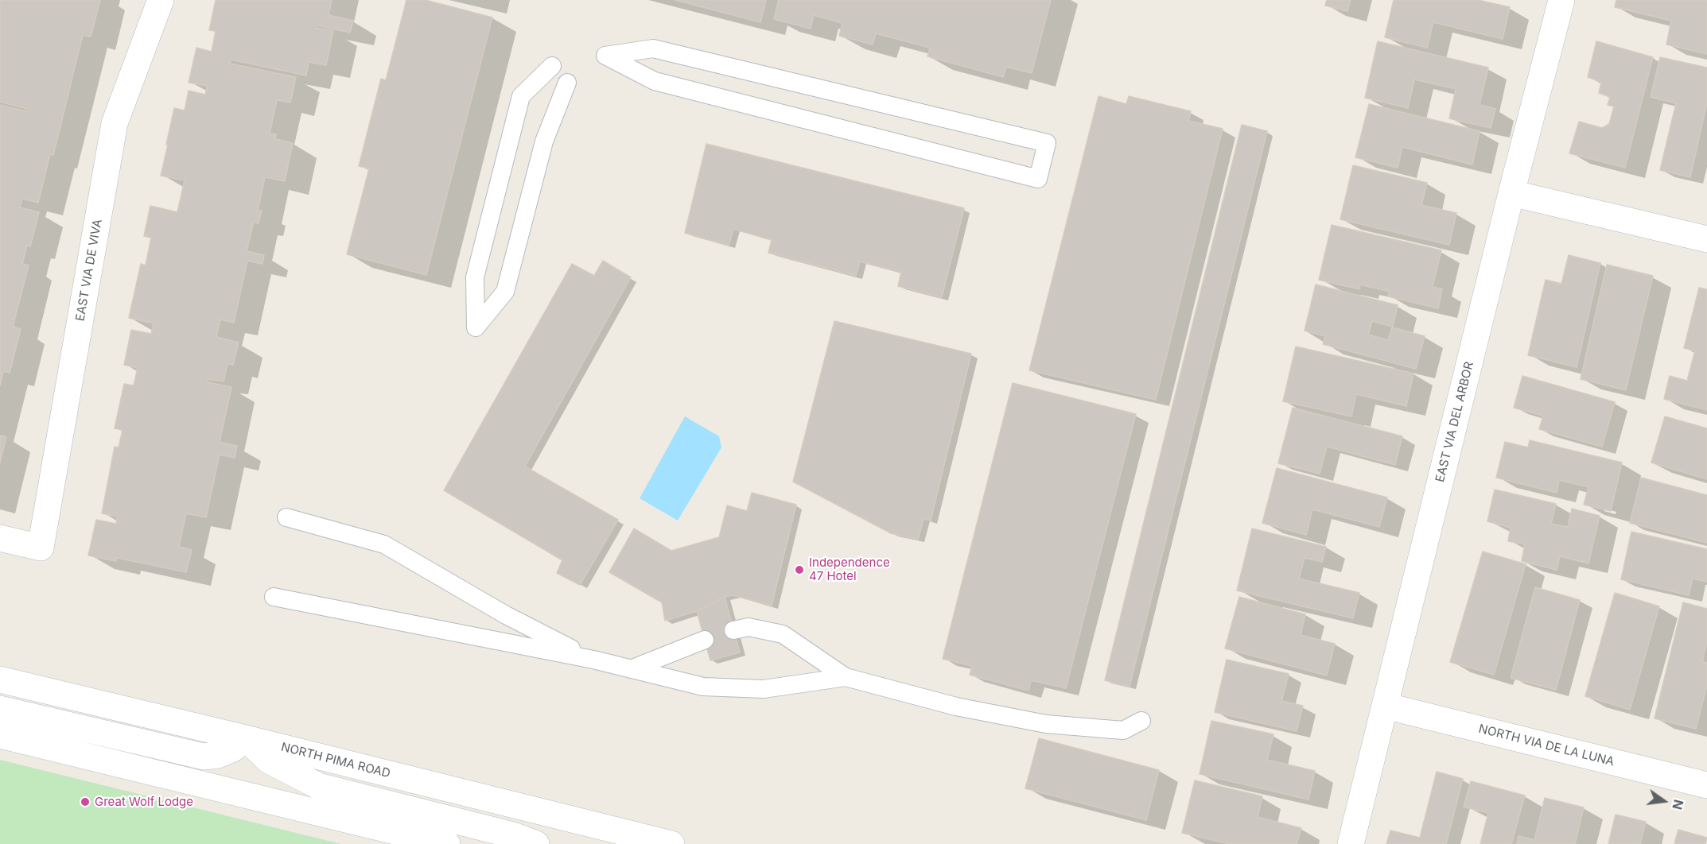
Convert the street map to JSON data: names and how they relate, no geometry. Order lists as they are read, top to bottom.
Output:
{
  "streets": {
    "street": [
      "EAST VIA DE VIVA",
      "EAST VIA DEL ARBOR",
      "NORTH VIA DE LA LUNA",
      "NORTH PIMA ROAD"
    ]
  },
  "crossings": [
    ["EAST VIA DEL ARBOR", "NORTH VIA DE LA LUNA"]
  ],
  "places": ["Independence 47 Hotel", "Great Wolf Lodge"],
  "north": "right"
}
